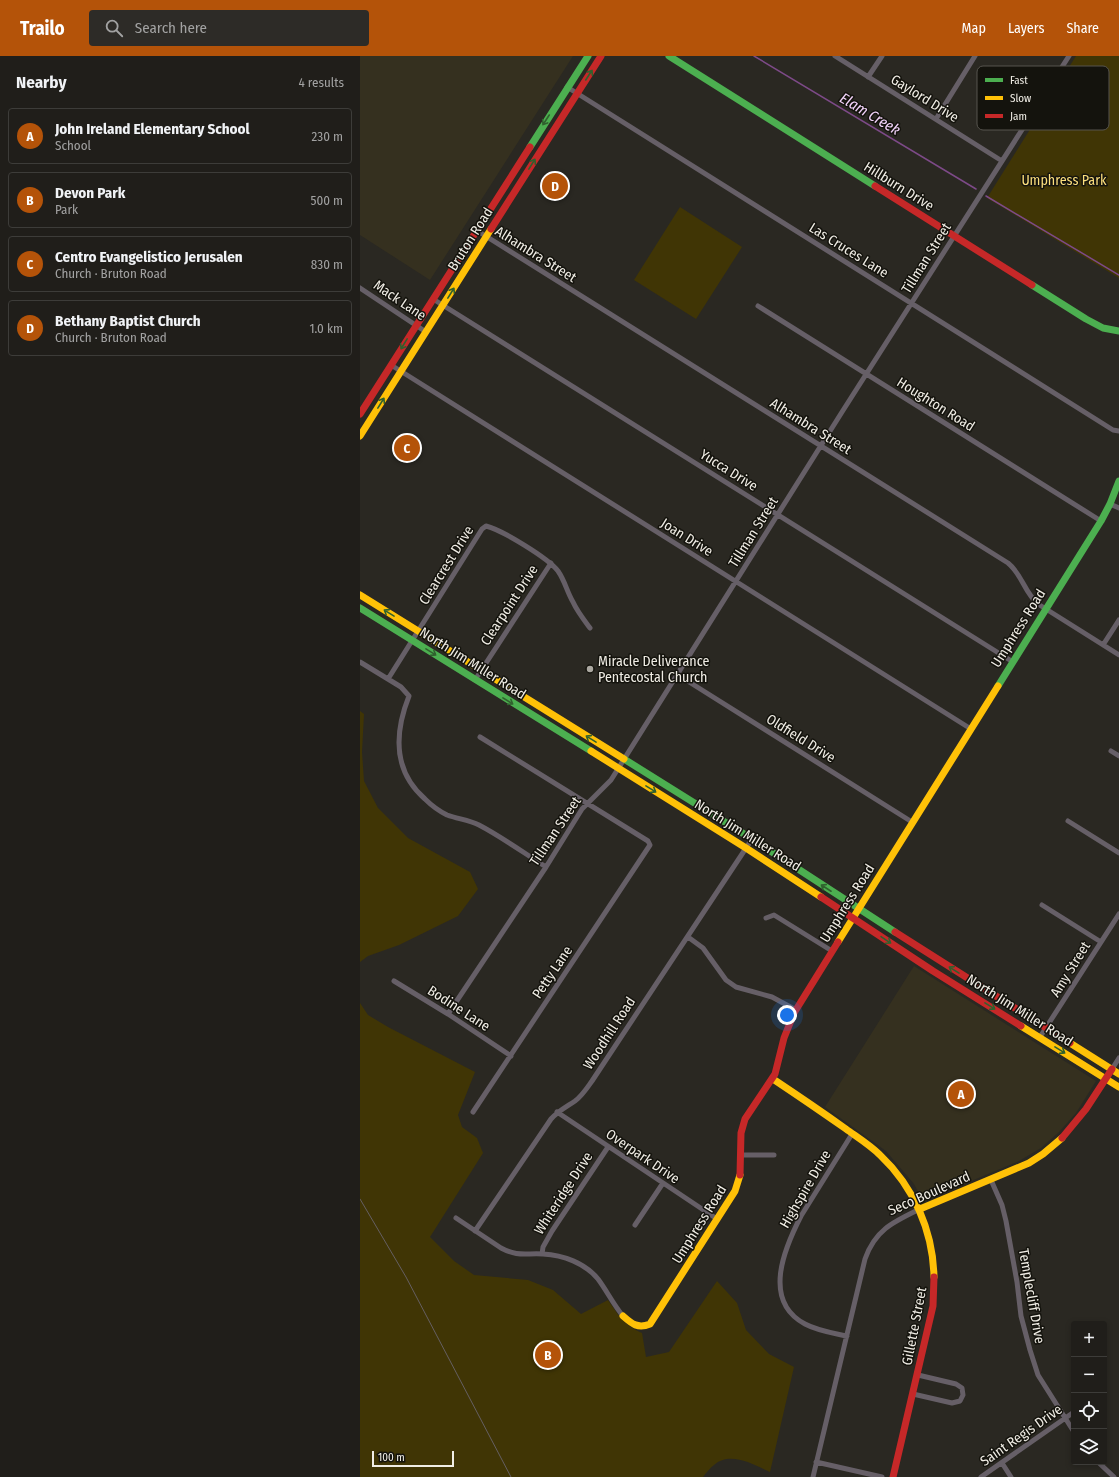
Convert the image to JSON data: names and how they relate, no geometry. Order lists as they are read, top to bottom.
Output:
{
  "streets": {
    "main road": [
      "Hillburn Drive",
      "Bruton Road",
      "Umphress Road",
      "North Jim Miller Road",
      "Seco Boulevard",
      "Gillette Street"
    ],
    "street": [
      "Gaylord Drive",
      "Las Cruces Lane",
      "Alhambra Street",
      "Tillman Street",
      "Mack Lane",
      "Houghton Road",
      "Yucca Drive",
      "Joan Drive",
      "Clearcrest Drive",
      "Clearpoint Drive",
      "Oldfield Drive",
      "Amy Street",
      "Petty Lane",
      "Bodine Lane",
      "Woodhill Road",
      "Overpark Drive",
      "Highspire Drive",
      "Whiteridge Drive",
      "Templecliff Drive",
      "Saint Regis Drive"
    ]
  },
  "crossings": [
    ["Gaylord Drive", "Tillman Street"],
    ["Hillburn Drive", "Tillman Street"],
    ["Bruton Road", "Las Cruces Lane"],
    ["Bruton Road", "Alhambra Street"],
    ["Bruton Road", "Mack Lane"],
    ["Bruton Road", "Yucca Drive"],
    ["Bruton Road", "Joan Drive"],
    ["Las Cruces Lane", "Tillman Street"],
    ["Alhambra Street", "Tillman Street"],
    ["Alhambra Street", "Umphress Road"],
    ["Tillman Street", "Houghton Road"],
    ["Tillman Street", "Yucca Drive"],
    ["Tillman Street", "Joan Drive"],
    ["Tillman Street", "North Jim Miller Road"],
    ["Tillman Street", "Oldfield Drive"],
    ["Tillman Street", "Petty Lane"],
    ["Tillman Street", "Bodine Lane"],
    ["Houghton Road", "Umphress Road"],
    ["Yucca Drive", "Umphress Road"],
    ["Joan Drive", "Umphress Road"],
    ["Clearcrest Drive", "Clearpoint Drive"],
    ["Clearcrest Drive", "North Jim Miller Road"],
    ["Clearpoint Drive", "North Jim Miller Road"],
    ["Umphress Road", "North Jim Miller Road"],
    ["Umphress Road", "Oldfield Drive"],
    ["Umphress Road", "Overpark Drive"],
    ["Umphress Road", "Gillette Street"],
    ["North Jim Miller Road", "Amy Street"],
    ["North Jim Miller Road", "Woodhill Road"],
    ["North Jim Miller Road", "Seco Boulevard"],
    ["Petty Lane", "Bodine Lane"],
    ["Woodhill Road", "Overpark Drive"],
    ["Overpark Drive", "Whiteridge Drive"],
    ["Highspire Drive", "Seco Boulevard"],
    ["Highspire Drive", "Gillette Street"],
    ["Seco Boulevard", "Templecliff Drive"],
    ["Seco Boulevard", "Gillette Street"],
    ["Templecliff Drive", "Saint Regis Drive"]
  ],
  "water": ["Elam Creek"],
  "parks": ["Umphress Park"],
  "places": ["Miracle Deliverance Pentecostal Church"],
  "legend": ["Fast", "Slow", "Jam"],
  "scale_bar": "100 m",
  "page": {
    "header": "Trailo",
    "search": "Search here",
    "nav": ["Map", "Layers", "Share"],
    "heading": ["Nearby", "4 results"],
    "list": [
      {
        "mark": "A",
        "name": "John Ireland Elementary School",
        "note": "School",
        "value": "230 m"
      },
      {
        "mark": "B",
        "name": "Devon Park",
        "note": "Park",
        "value": "500 m"
      },
      {
        "mark": "C",
        "name": "Centro Evangelistico Jerusalen",
        "note": "Church · Bruton Road",
        "value": "830 m"
      },
      {
        "mark": "D",
        "name": "Bethany Baptist Church",
        "note": "Church · Bruton Road",
        "value": "1.0 km"
      }
    ],
    "pins": [
      "D",
      "C",
      "A",
      "B"
    ],
    "map_buttons": ["+", "−"],
    "scale": "100 m"
  }
}
